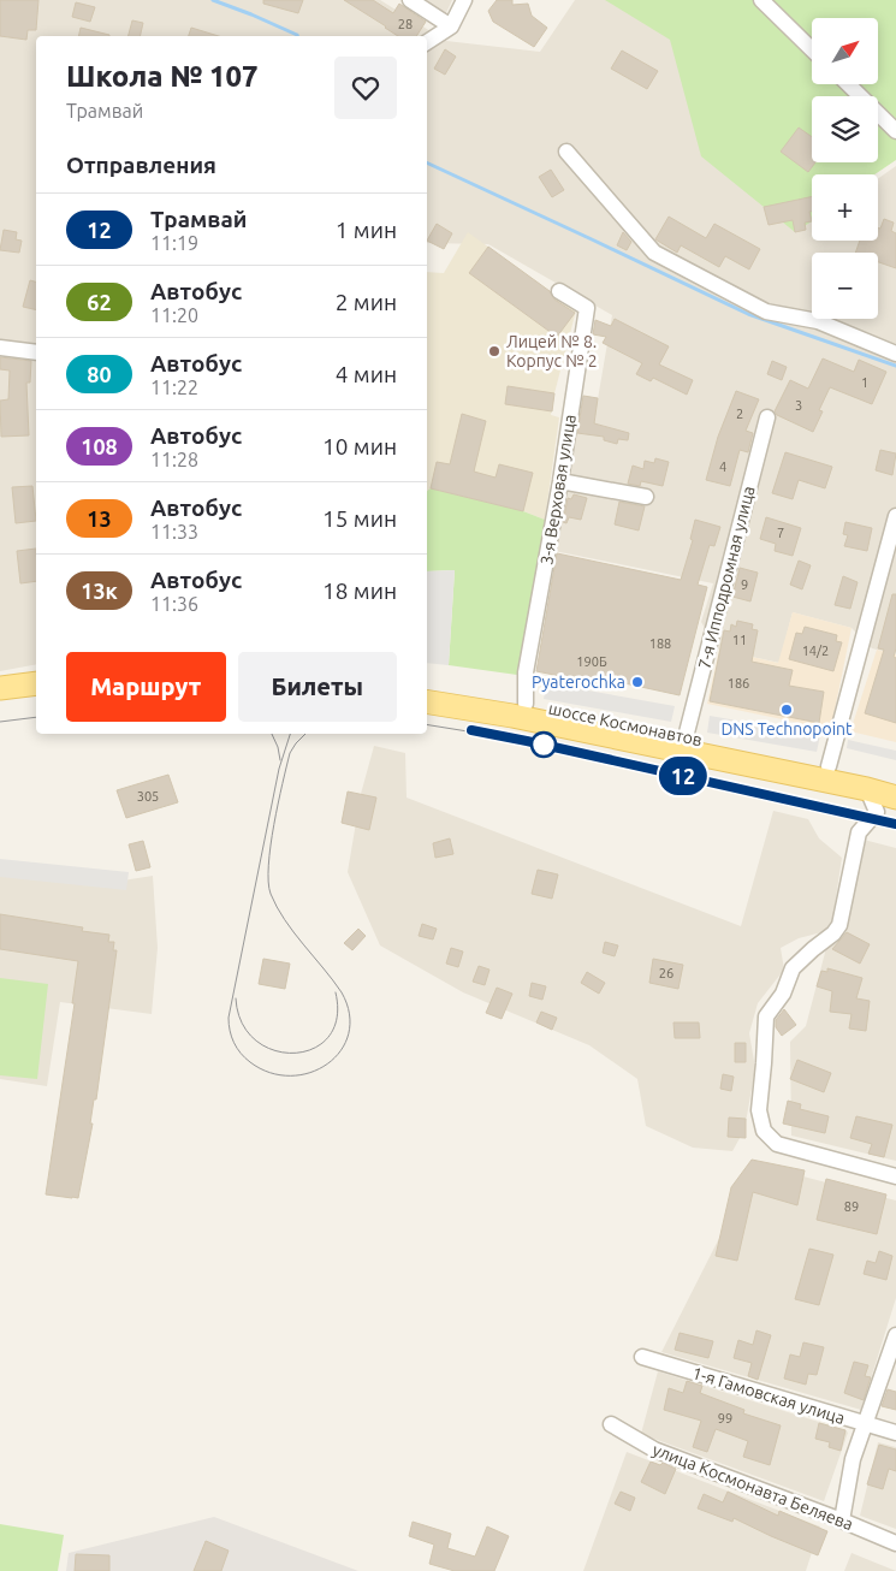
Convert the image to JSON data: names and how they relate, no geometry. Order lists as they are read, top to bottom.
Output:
{
  "streets": {
    "main road": ["шоссе Космонавтов"],
    "street": [
      "3-я Верховая улица",
      "7-я Ипподромная улица",
      "1-я Гамовская улица",
      "улица Космонавта Беляева"
    ]
  },
  "crossings": [
    ["3-я Верховая улица", "шоссе Космонавтов"],
    ["7-я Ипподромная улица", "шоссе Космонавтов"]
  ],
  "places": ["Лицей № 8. Корпус № 2", "Pyaterochka", "DNS Technopoint"],
  "lines": ["tram line 12"],
  "house_numbers": [
    "28",
    "1",
    "3",
    "2",
    "4",
    "7",
    "9",
    "11",
    "188",
    "14/2",
    "190Б",
    "186",
    "305",
    "26",
    "89",
    "99"
  ],
  "north": "top right",
  "page": {
    "on_map": "12",
    "map_buttons": ["+", "−"],
    "heading": [
      ["Школа № 107", "Трамвай"],
      "Отправления"
    ],
    "list": [
      {
        "mark": "12",
        "name": "Трамвай",
        "note": "11:19",
        "value": "1 мин"
      },
      {
        "mark": "62",
        "name": "Автобус",
        "note": "11:20",
        "value": "2 мин"
      },
      {
        "mark": "80",
        "name": "Автобус",
        "note": "11:22",
        "value": "4 мин"
      },
      {
        "mark": "108",
        "name": "Автобус",
        "note": "11:28",
        "value": "10 мин"
      },
      {
        "mark": "13",
        "name": "Автобус",
        "note": "11:33",
        "value": "15 мин"
      },
      {
        "mark": "13к",
        "name": "Автобус",
        "note": "11:36",
        "value": "18 мин"
      }
    ],
    "buttons": ["Маршрут", "Билеты"]
  }
}
